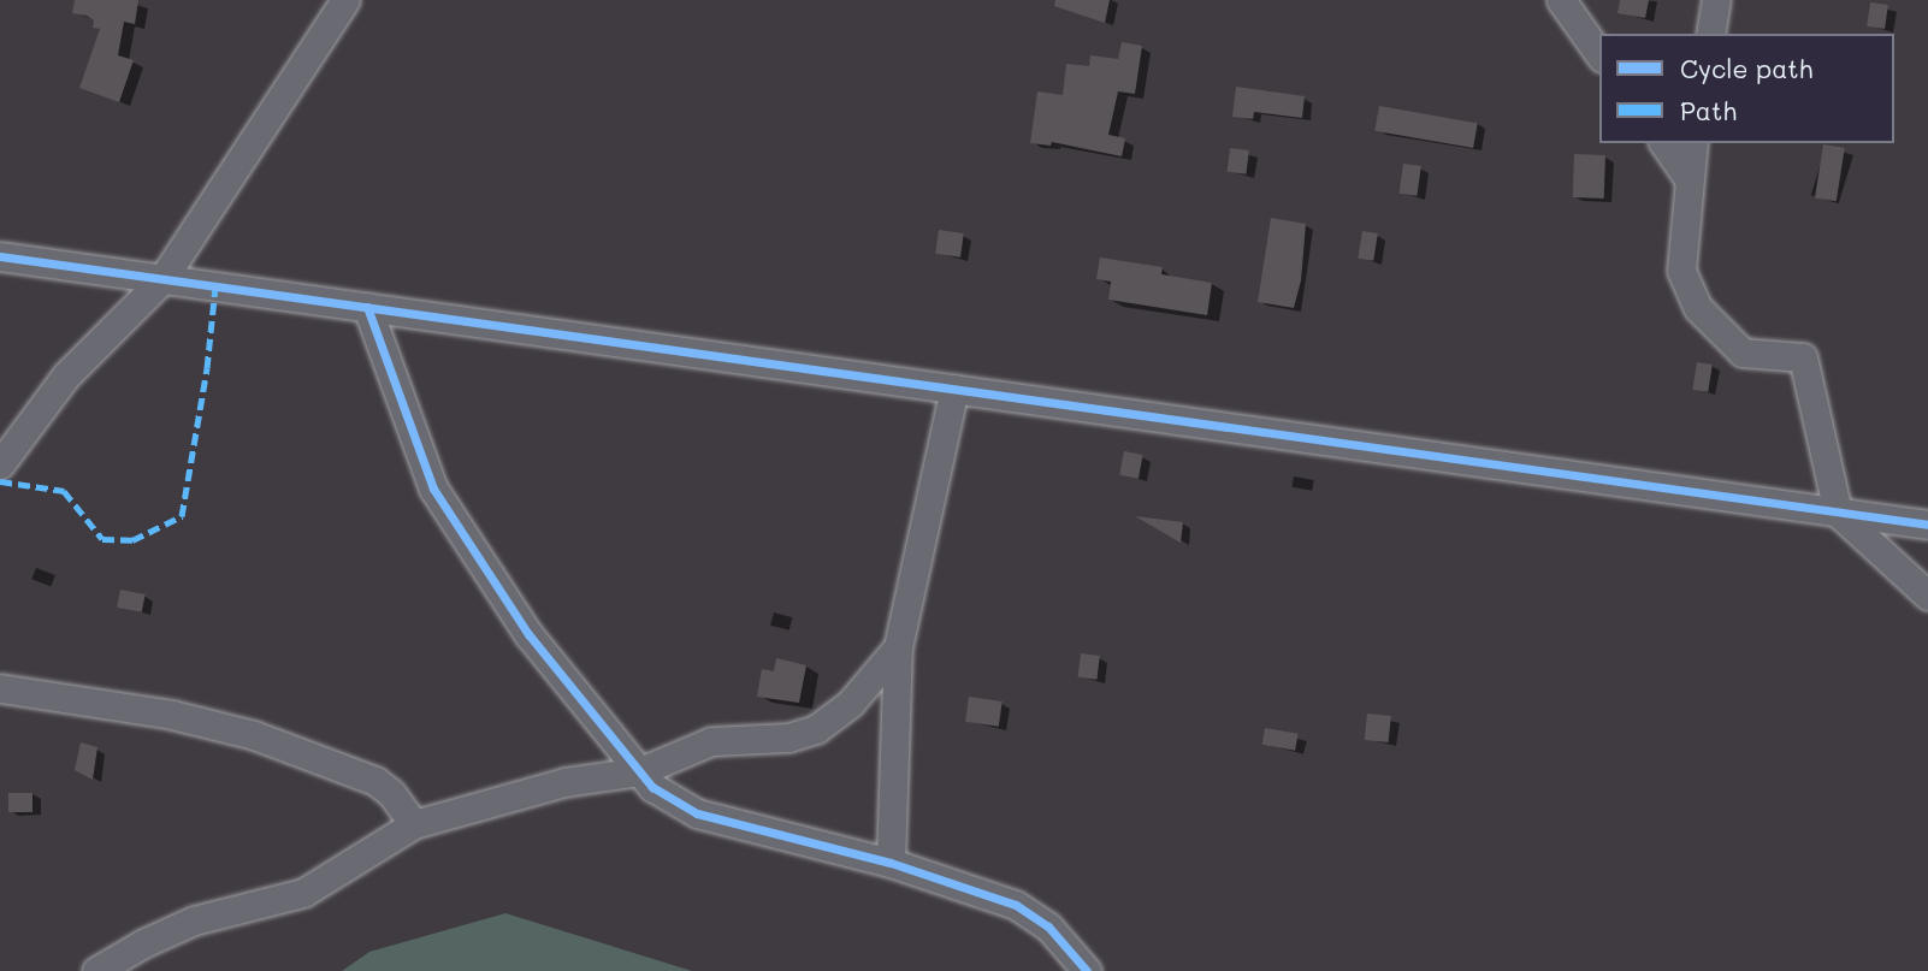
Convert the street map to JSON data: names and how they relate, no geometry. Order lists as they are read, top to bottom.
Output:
{
  "legend": ["Cycle path", "Path"]
}
